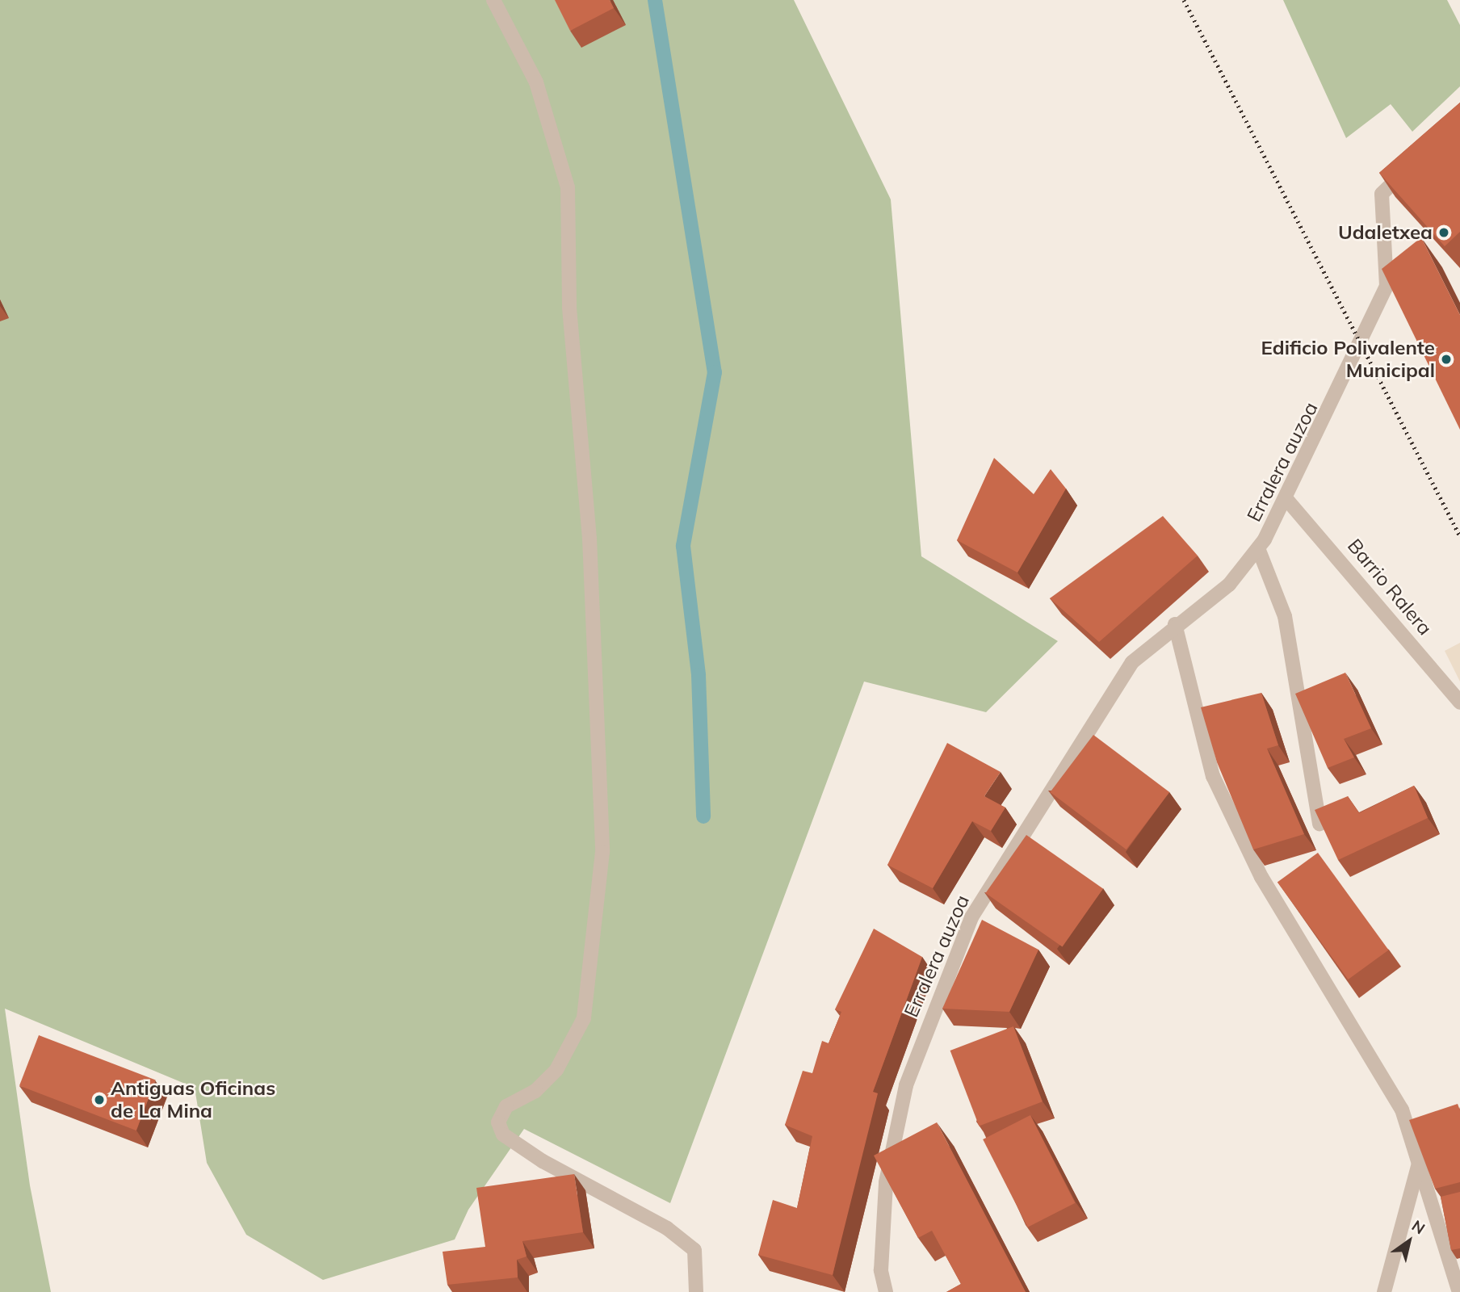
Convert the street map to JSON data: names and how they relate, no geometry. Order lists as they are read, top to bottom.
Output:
{
  "streets": {
    "street": ["Erralera auzoa", "Barrio Ralera"]
  },
  "crossings": [
    ["Erralera auzoa", "Barrio Ralera"]
  ],
  "places": ["Udaletxea", "Edificio Polivalente Municipal", "Antiguas Oficinas de La Mina"],
  "north": "top right"
}
